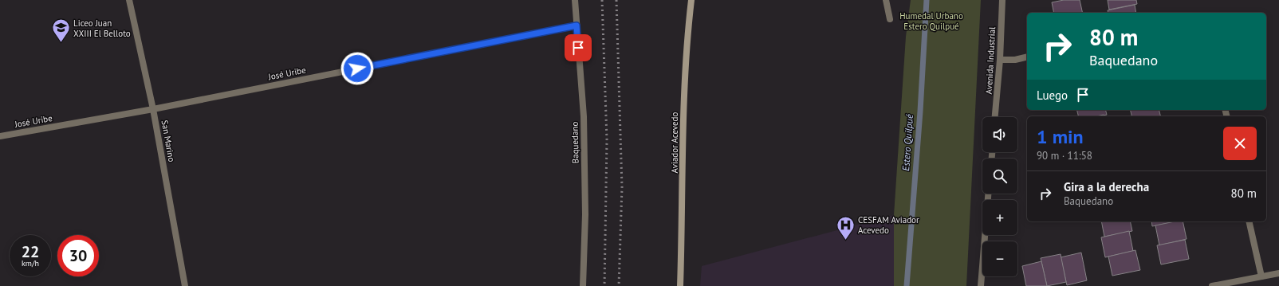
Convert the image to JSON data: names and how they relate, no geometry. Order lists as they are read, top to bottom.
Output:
{
  "streets": {
    "main road": ["Aviador Acevedo"],
    "street": [
      "Avenida Industrial",
      "José Uribe",
      "San Marino",
      "Baquedano"
    ]
  },
  "crossings": [
    ["José Uribe", "San Marino"],
    ["José Uribe", "Baquedano"]
  ],
  "water": ["Estero Quilpué"],
  "parks": ["Humedal Urbano Estero Quilpué"],
  "places": {
    "school or university": ["Liceo Juan XXIII El Belloto"],
    "hospital": ["CESFAM Aviador Acevedo"]
  },
  "page": {
    "turn": ["80 m", "Baquedano"],
    "then": "Luego",
    "heading": ["1 min", "90 m · 11:58"],
    "map_buttons": ["+", "−"],
    "list": [
      {
        "name": "Gira a la derecha",
        "note": "Baquedano",
        "value": "80 m"
      }
    ],
    "speed": "22 km/h",
    "limit": "30"
  }
}
